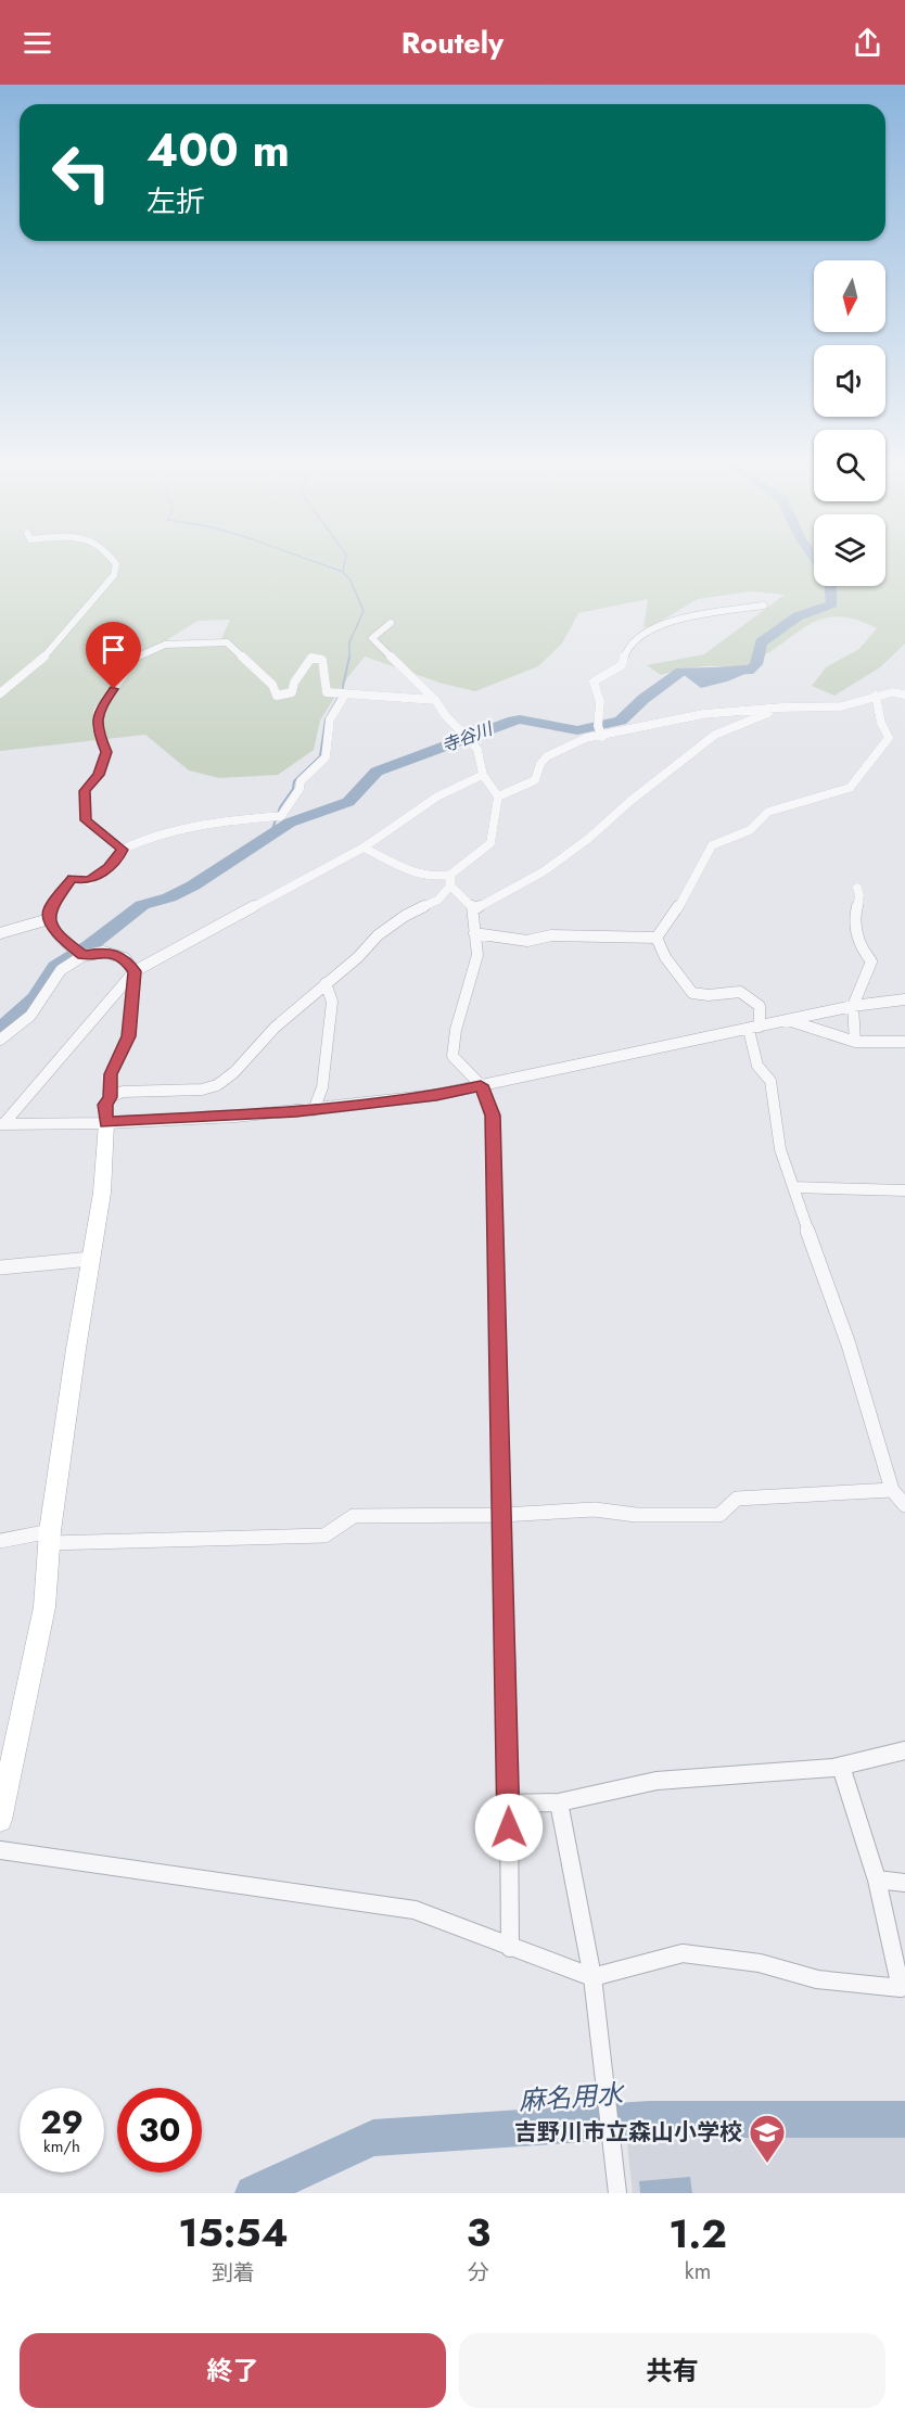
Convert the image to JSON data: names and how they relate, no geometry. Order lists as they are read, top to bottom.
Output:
{
  "water": ["寺谷川", "麻名用水"],
  "places": {
    "school or university": ["吉野川市立森山小学校"]
  },
  "north": "bottom",
  "page": {
    "header": "Routely",
    "turn": ["400 m", "左折"],
    "speed": "29 km/h",
    "limit": "30",
    "eta": [
      "15:54",
      "到着",
      "3",
      "分",
      "1.2",
      "km"
    ],
    "buttons": ["終了", "共有"]
  }
}
